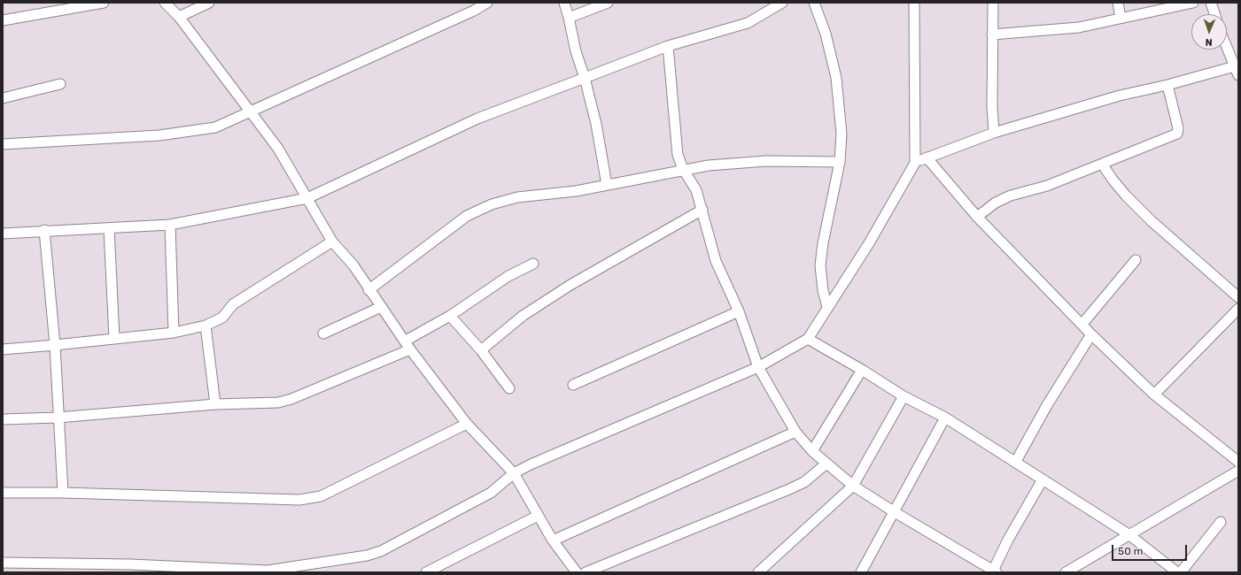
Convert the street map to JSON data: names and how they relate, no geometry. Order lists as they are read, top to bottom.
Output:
{
  "scale_bar": "50 m",
  "north": "bottom"
}
